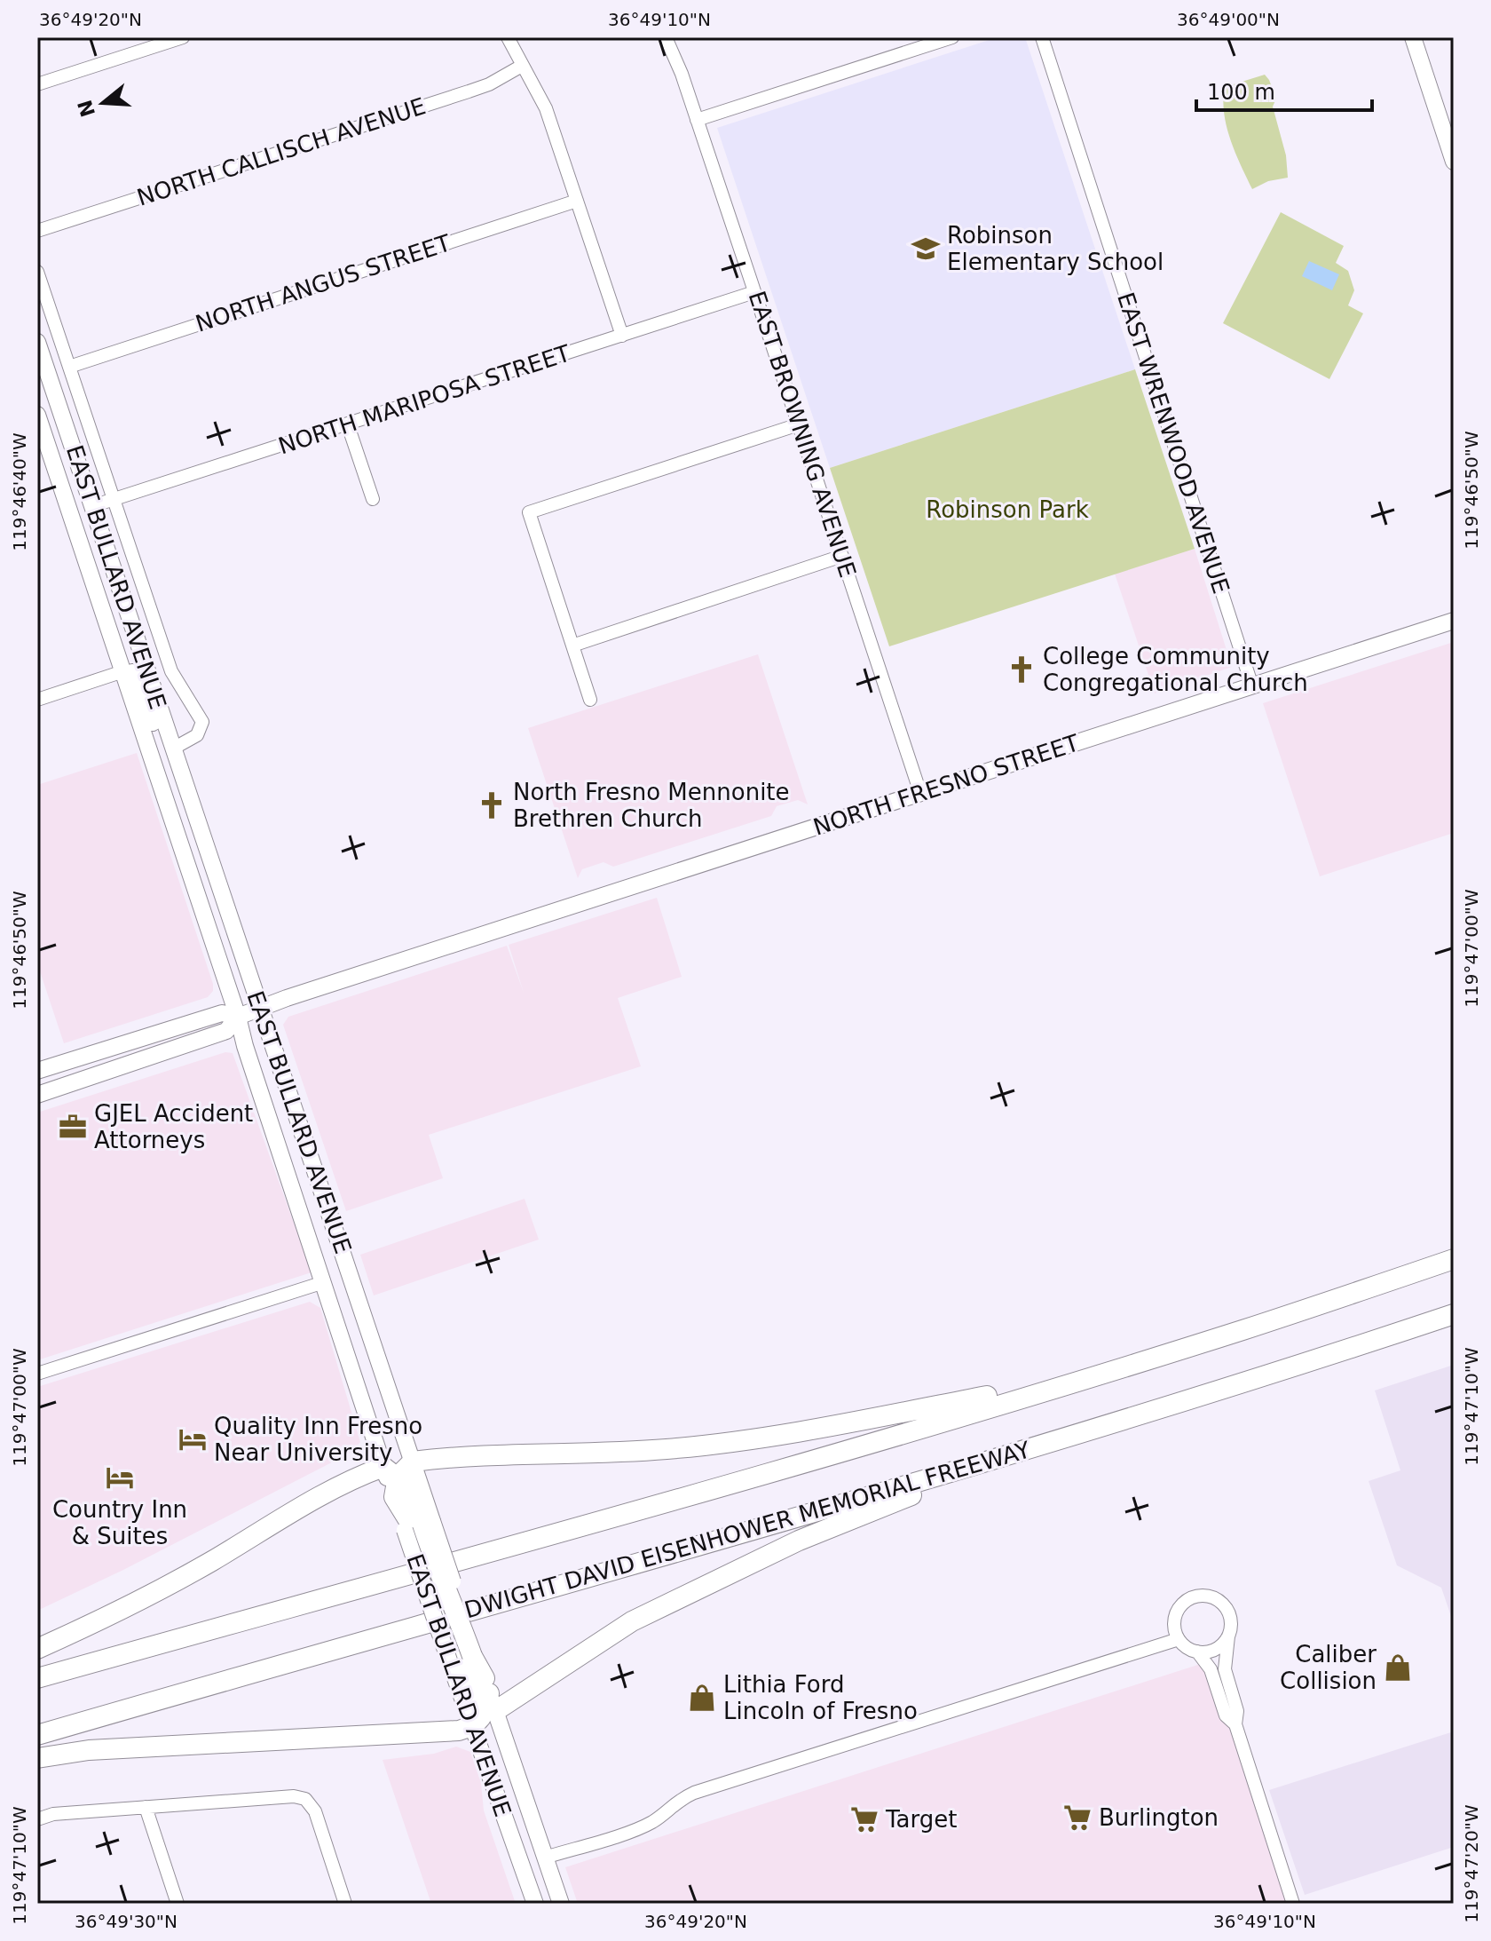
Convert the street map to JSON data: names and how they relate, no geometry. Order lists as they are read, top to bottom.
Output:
{
  "streets": {
    "highway": ["DWIGHT DAVID EISENHOWER MEMORIAL FREEWAY"],
    "main road": ["EAST BULLARD AVENUE", "NORTH FRESNO STREET"],
    "street": [
      "NORTH CALLISCH AVENUE",
      "NORTH ANGUS STREET",
      "NORTH MARIPOSA STREET",
      "EAST BROWNING AVENUE",
      "EAST WRENWOOD AVENUE"
    ]
  },
  "crossings": [
    ["NORTH MARIPOSA STREET", "EAST BROWNING AVENUE"],
    ["NORTH MARIPOSA STREET", "EAST BULLARD AVENUE"],
    ["EAST BROWNING AVENUE", "NORTH FRESNO STREET"],
    ["EAST WRENWOOD AVENUE", "NORTH FRESNO STREET"],
    ["EAST BULLARD AVENUE", "NORTH FRESNO STREET"]
  ],
  "parks": ["Robinson Park"],
  "places": {
    "school or university": ["Robinson Elementary School"],
    "church": ["College Community Congregational Church", "North Fresno Mennonite Brethren Church"],
    "office": ["GJEL Accident Attorneys"],
    "hotel": ["Quality Inn Fresno Near University", "Country Inn & Suites"],
    "shop": ["Caliber Collision", "Lithia Ford Lincoln of Fresno"],
    "supermarket": ["Burlington", "Target"]
  },
  "scale_bar": "100 m",
  "north": "left",
  "coordinates": [
    "36°49'20\"N",
    "36°49'10\"N",
    "36°49'00\"N",
    "119°46'50\"W",
    "119°46'40\"W",
    "119°47'00\"W",
    "119°47'10\"W",
    "119°47'20\"W",
    "36°49'30\"N"
  ]
}
